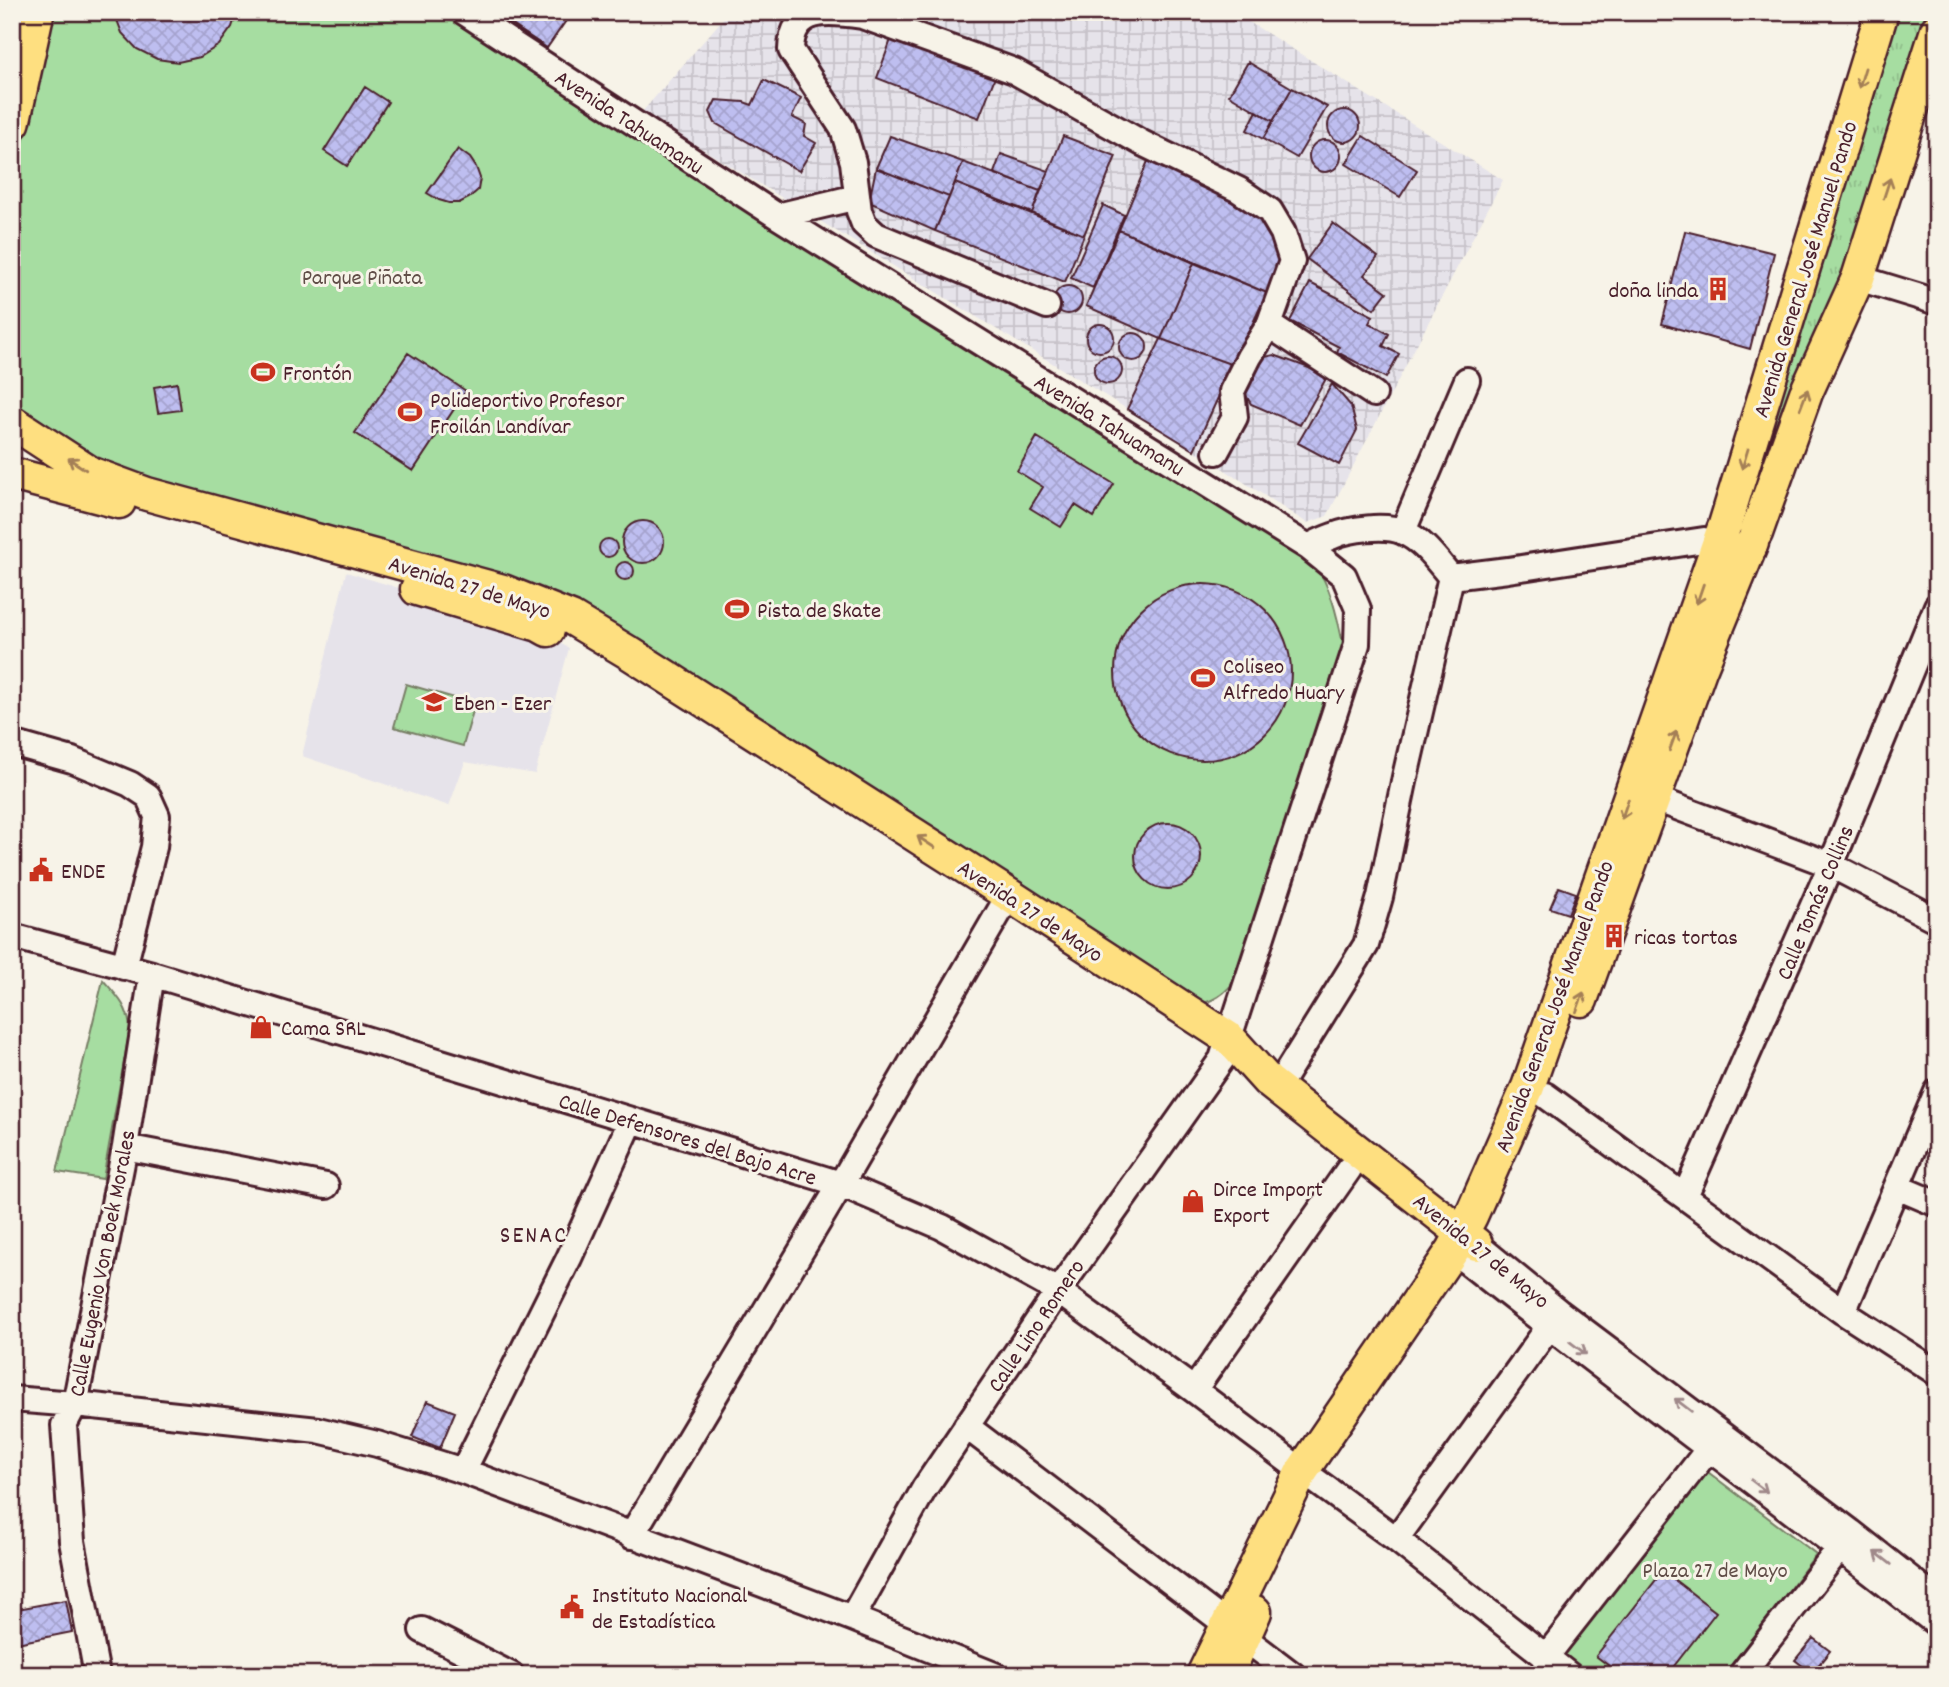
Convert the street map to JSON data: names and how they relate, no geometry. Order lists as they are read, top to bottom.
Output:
{
  "streets": {
    "main road": ["Avenida General José Manuel Pando", "Avenida 27 de Mayo"],
    "street": [
      "Avenida Tahuamanu",
      "Calle Tomás Collins",
      "Calle Defensores del Bajo Acre",
      "Calle Eugenio Von Boek Morales",
      "Calle Lino Romero"
    ]
  },
  "crossings": [
    ["Avenida Tahuamanu", "Avenida 27 de Mayo"],
    ["Avenida Tahuamanu", "Calle Lino Romero"],
    ["Avenida General José Manuel Pando", "Avenida 27 de Mayo"],
    ["Avenida General José Manuel Pando", "Calle Defensores del Bajo Acre"],
    ["Avenida 27 de Mayo", "Calle Lino Romero"],
    ["Calle Defensores del Bajo Acre", "Calle Eugenio Von Boek Morales"],
    ["Calle Defensores del Bajo Acre", "Calle Lino Romero"]
  ],
  "districts": ["SENAC"],
  "parks": ["Parque Piñata", "Plaza 27 de Mayo"],
  "places": {
    "building": ["doña linda", "ricas tortas"],
    "sports": [
      "Frontón",
      "Polideportivo Profesor Froilán Landívar",
      "Pista de Skate",
      "Coliseo Alfredo Huary"
    ],
    "school or university": ["Eben - Ezer"],
    "public building": ["ENDE", "Instituto Nacional de Estadística"],
    "shop": ["Cama SRL", "Dirce Import Export"]
  }
}
